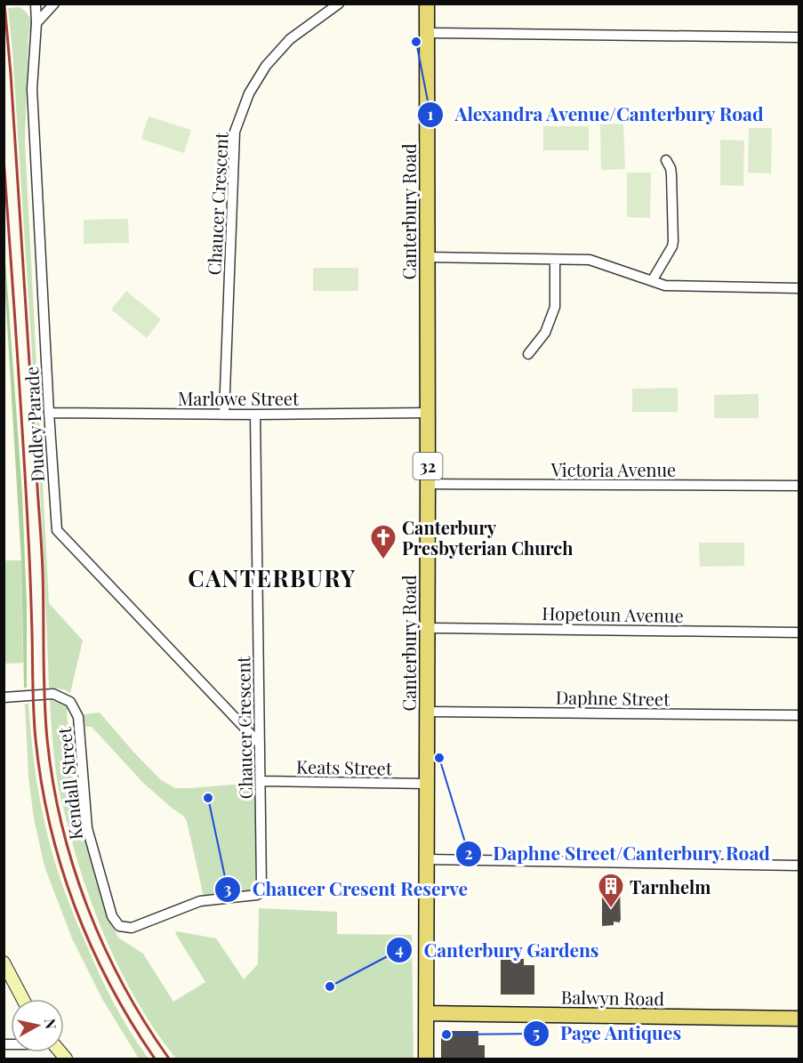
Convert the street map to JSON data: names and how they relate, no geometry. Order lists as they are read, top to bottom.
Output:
{
  "streets": {
    "main road": ["Canterbury Road", "32", "Balwyn Road"],
    "street": [
      "Chaucer Crescent",
      "Marlowe Street",
      "Dudley Parade",
      "Victoria Avenue",
      "Hopetoun Avenue",
      "Daphne Street",
      "Keats Street",
      "Kendall Street"
    ]
  },
  "crossings": [
    ["Chaucer Crescent", "Marlowe Street"],
    ["Chaucer Crescent", "Dudley Parade"],
    ["Chaucer Crescent", "Keats Street"],
    ["Chaucer Crescent", "Kendall Street"],
    ["Canterbury Road", "Marlowe Street"],
    ["Canterbury Road", "Victoria Avenue"],
    ["Canterbury Road", "Hopetoun Avenue"],
    ["Canterbury Road", "Daphne Street"],
    ["Canterbury Road", "Keats Street"],
    ["Canterbury Road", "Balwyn Road"],
    ["Marlowe Street", "Dudley Parade"]
  ],
  "districts": ["CANTERBURY"],
  "places": {
    "other": [
      "Alexandra Avenue/Canterbury Road",
      "Daphne Street/Canterbury Road",
      "Chaucer Cresent Reserve",
      "Canterbury Gardens",
      "Page Antiques"
    ],
    "church": ["Canterbury Presbyterian Church"],
    "building": ["Tarnhelm"]
  },
  "north": "right"
}
